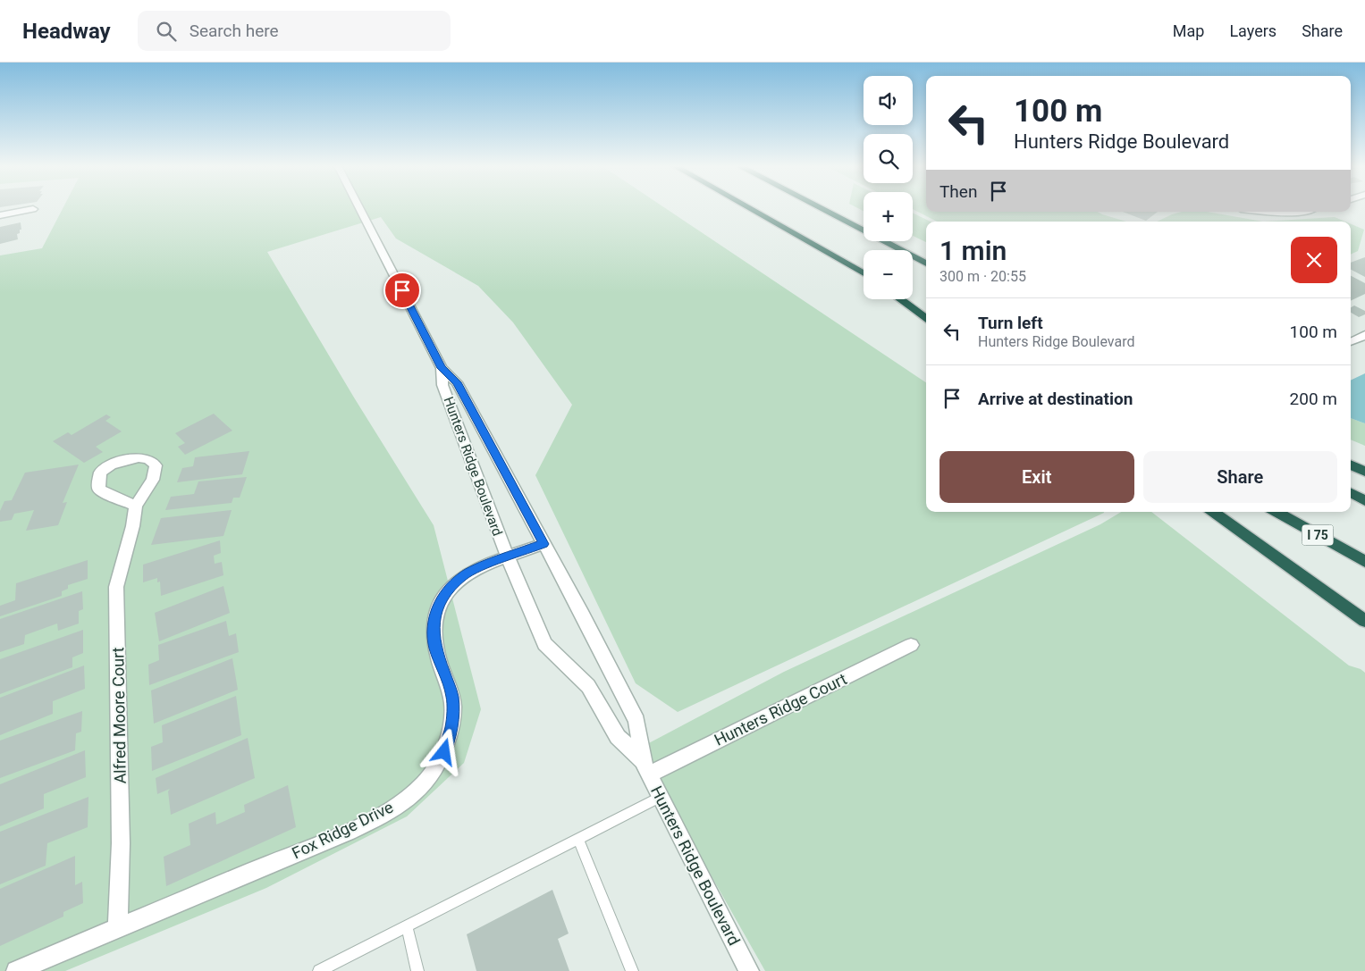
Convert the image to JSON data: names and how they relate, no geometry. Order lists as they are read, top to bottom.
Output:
{
  "streets": {
    "highway": ["I 75"],
    "street": [
      "Hunters Ridge Boulevard",
      "Hunters Ridge Court",
      "Alfred Moore Court",
      "Fox Ridge Drive"
    ]
  },
  "crossings": [
    ["Hunters Ridge Boulevard", "Hunters Ridge Court"],
    ["Hunters Ridge Boulevard", "Fox Ridge Drive"],
    ["Alfred Moore Court", "Fox Ridge Drive"]
  ],
  "page": {
    "header": "Headway",
    "search": "Search here",
    "nav": ["Map", "Layers", "Share"],
    "map_buttons": ["+", "−"],
    "turn": ["100 m", "Hunters Ridge Boulevard"],
    "then": "Then",
    "heading": ["1 min", "300 m · 20:55"],
    "list": [
      {
        "name": "Turn left",
        "note": "Hunters Ridge Boulevard",
        "value": "100 m"
      },
      {
        "name": "Arrive at destination",
        "value": "200 m"
      }
    ],
    "buttons": ["Exit", "Share"]
  }
}
